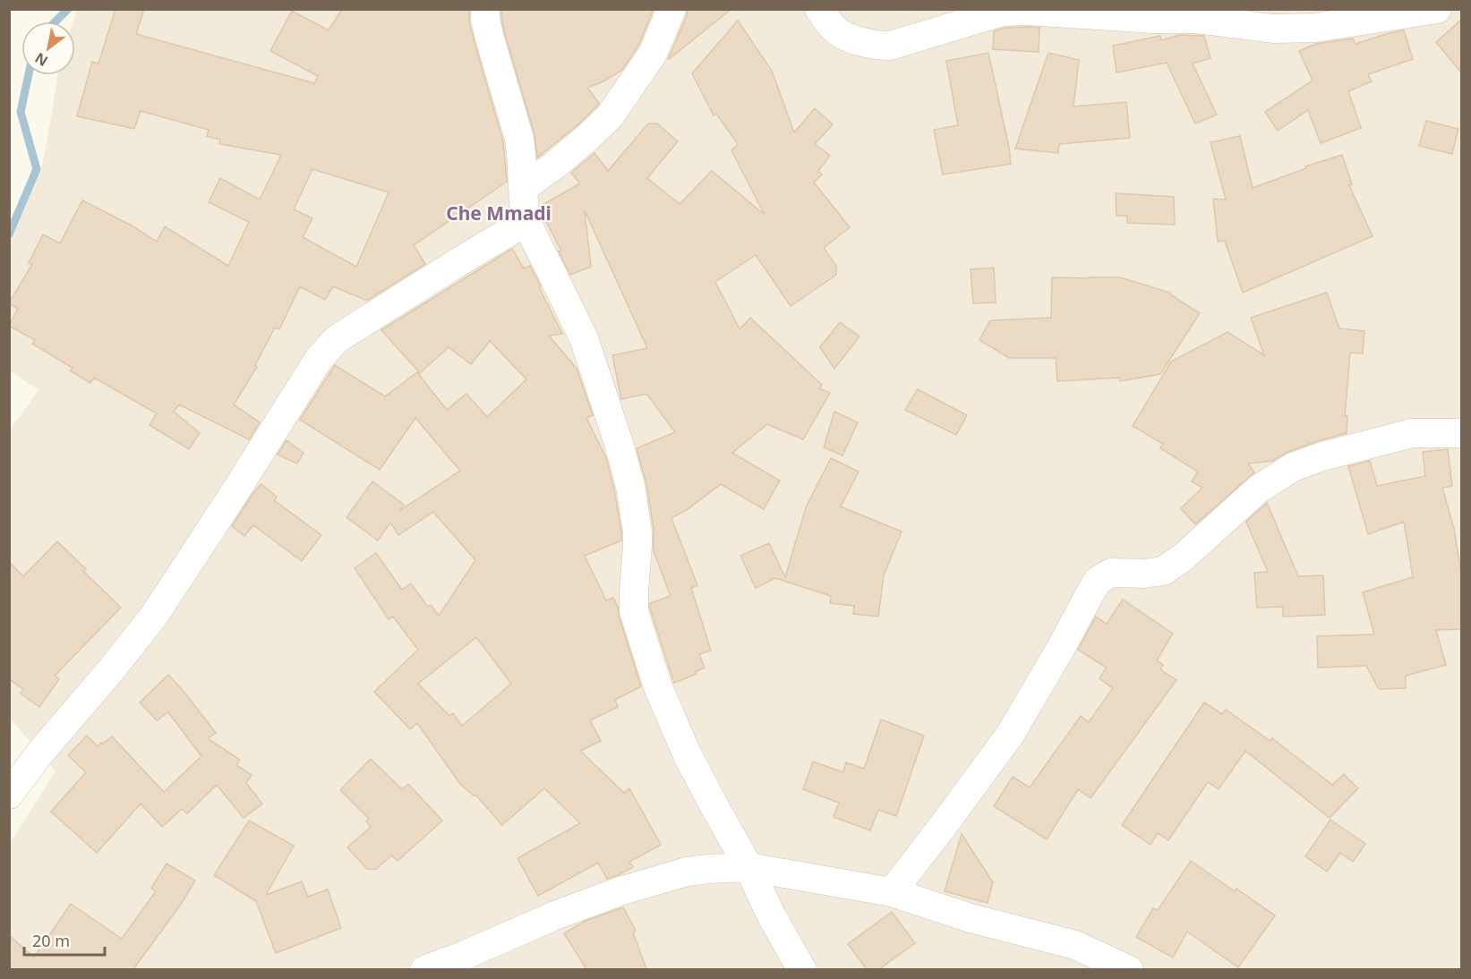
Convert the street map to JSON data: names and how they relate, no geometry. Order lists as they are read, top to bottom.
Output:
{
  "districts": ["Che Mmadi"],
  "scale_bar": "20 m",
  "north": "bottom left"
}
